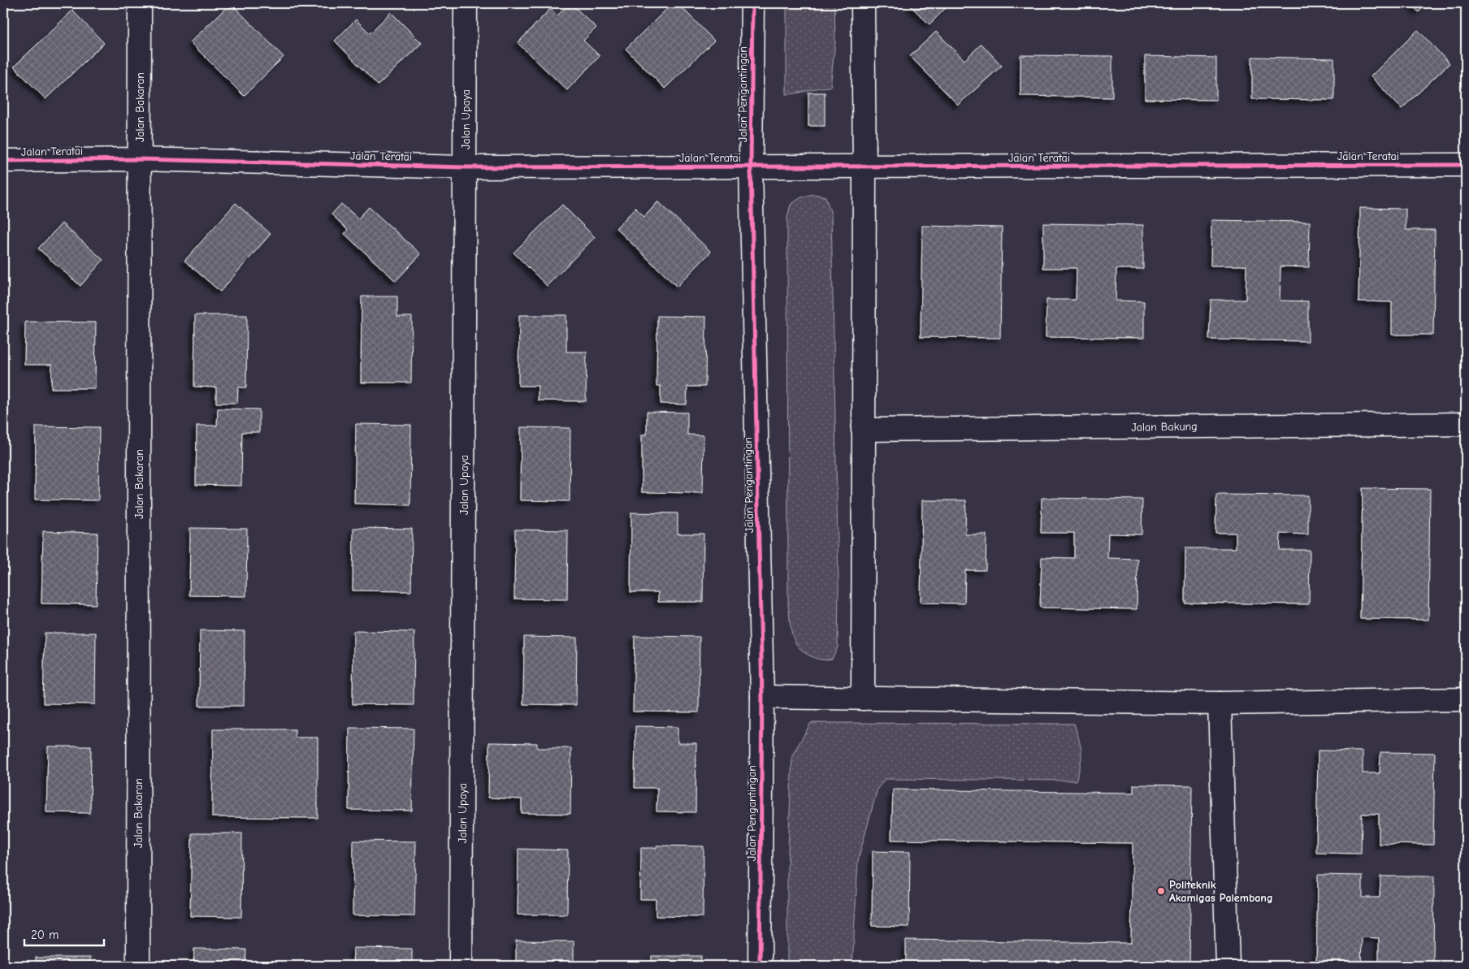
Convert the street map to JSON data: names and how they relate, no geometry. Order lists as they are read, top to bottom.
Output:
{
  "streets": {
    "street": [
      "Jalan Pengantingan",
      "Jalan Bakaran",
      "Jalan Upaya",
      "Jalan Teratai",
      "Jalan Bakung"
    ]
  },
  "crossings": [
    ["Jalan Pengantingan", "Jalan Teratai"],
    ["Jalan Bakaran", "Jalan Teratai"],
    ["Jalan Upaya", "Jalan Teratai"]
  ],
  "places": ["Politeknik Akamigas Palembang"],
  "scale_bar": "20 m"
}
